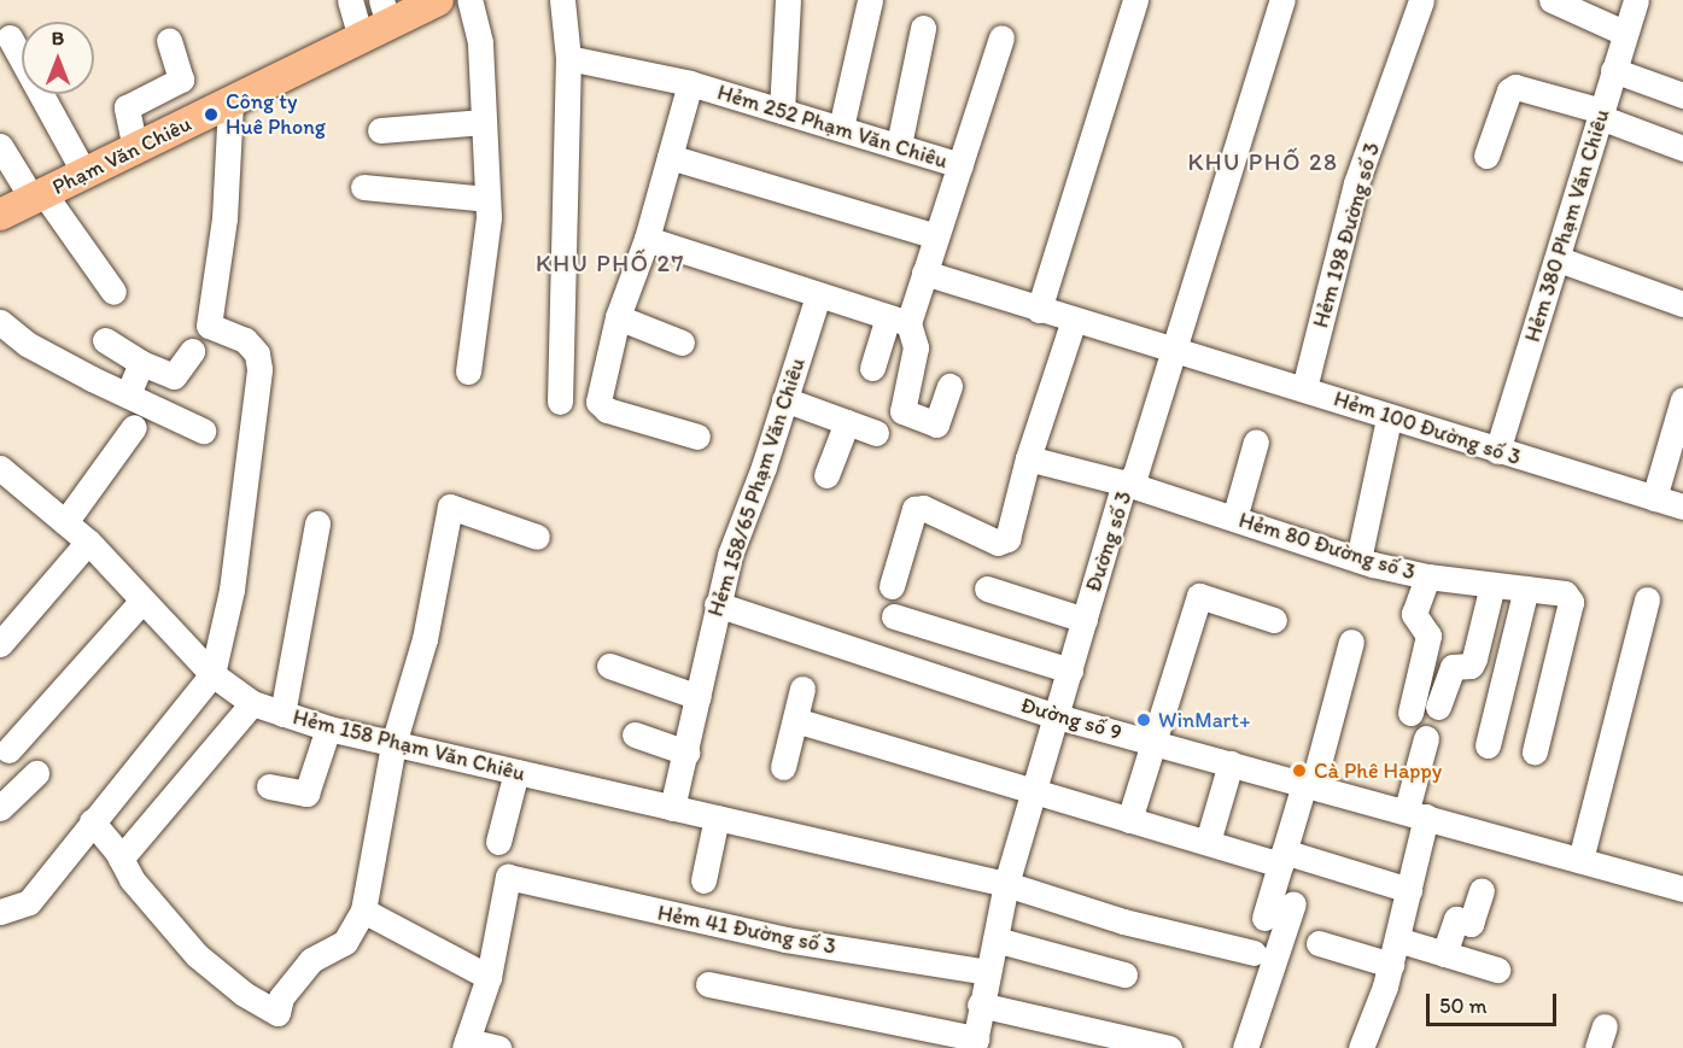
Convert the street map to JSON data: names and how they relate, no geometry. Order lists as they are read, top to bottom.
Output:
{
  "streets": {
    "main road": ["Phạm Văn Chiêu"],
    "street": [
      "Hẻm 252 Phạm Văn Chiêu",
      "Hẻm 380 Phạm Văn Chiêu",
      "Hẻm 198 Đường số 3",
      "Hẻm 100 Đường số 3",
      "Hẻm 158/65 Phạm Văn Chiêu",
      "Đường số 3",
      "Hẻm 80 Đường số 3",
      "Đường số 9",
      "Hẻm 158 Phạm Văn Chiêu",
      "Hẻm 41 Đường số 3"
    ]
  },
  "crossings": [
    ["Hẻm 380 Phạm Văn Chiêu", "Hẻm 100 Đường số 3"],
    ["Hẻm 198 Đường số 3", "Hẻm 100 Đường số 3"],
    ["Hẻm 100 Đường số 3", "Đường số 3"],
    ["Hẻm 158/65 Phạm Văn Chiêu", "Đường số 9"],
    ["Hẻm 158/65 Phạm Văn Chiêu", "Hẻm 158 Phạm Văn Chiêu"],
    ["Đường số 3", "Hẻm 80 Đường số 3"],
    ["Đường số 3", "Đường số 9"],
    ["Đường số 3", "Hẻm 158 Phạm Văn Chiêu"],
    ["Đường số 3", "Hẻm 41 Đường số 3"]
  ],
  "districts": ["KHU PHỐ 28", "KHU PHỐ 27"],
  "places": ["Công ty Huê Phong", "WinMart+", "Cà Phê Happy"],
  "scale_bar": "50 m",
  "north": "top"
}
